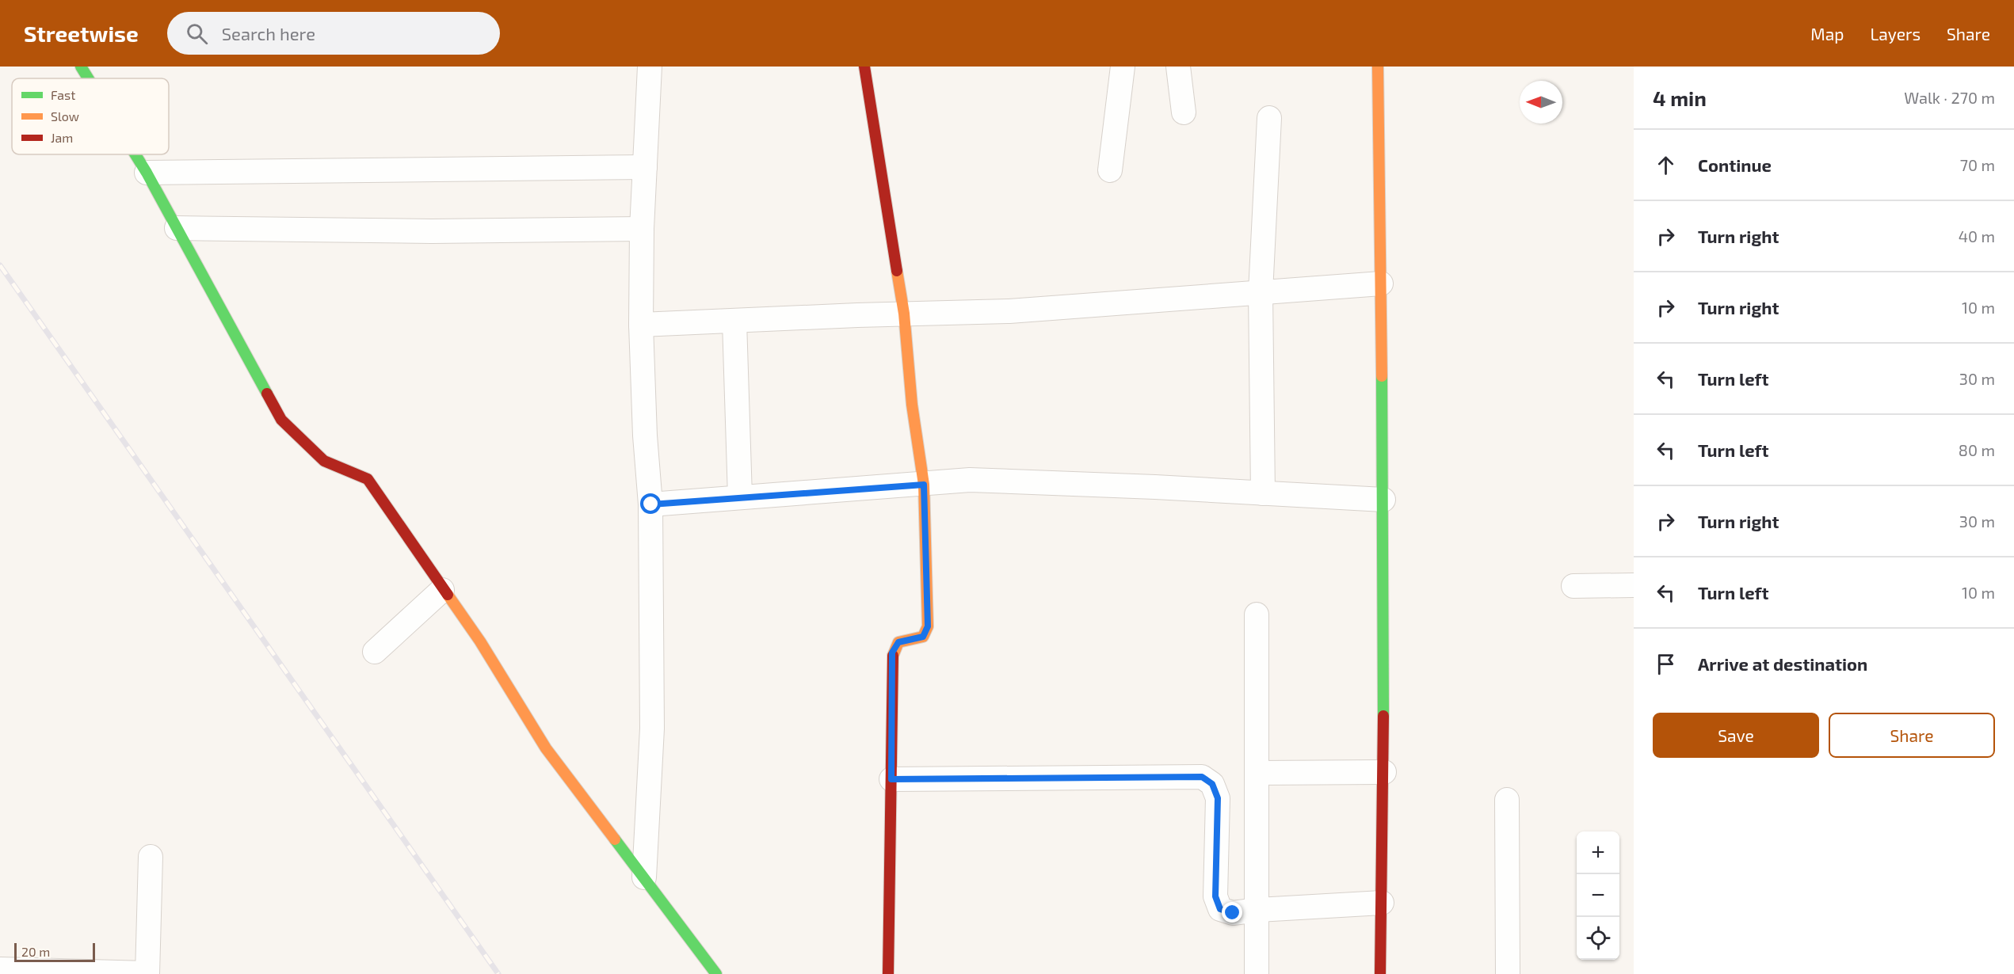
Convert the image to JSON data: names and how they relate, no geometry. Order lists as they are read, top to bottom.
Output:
{
  "legend": ["Fast", "Slow", "Jam"],
  "scale_bar": "20 m",
  "north": "left",
  "page": {
    "header": "Streetwise",
    "search": "Search here",
    "nav": ["Map", "Layers", "Share"],
    "heading": ["4 min", "Walk · 270 m"],
    "list": [
      ["Continue", "70 m"],
      ["Turn right", "40 m"],
      ["Turn right", "10 m"],
      ["Turn left", "30 m"],
      ["Turn left", "80 m"],
      ["Turn right", "30 m"],
      ["Turn left", "10 m"],
      "Arrive at destination"
    ],
    "buttons": ["Save", "Share"],
    "map_buttons": ["+", "−"],
    "scale": "20 m"
  }
}
